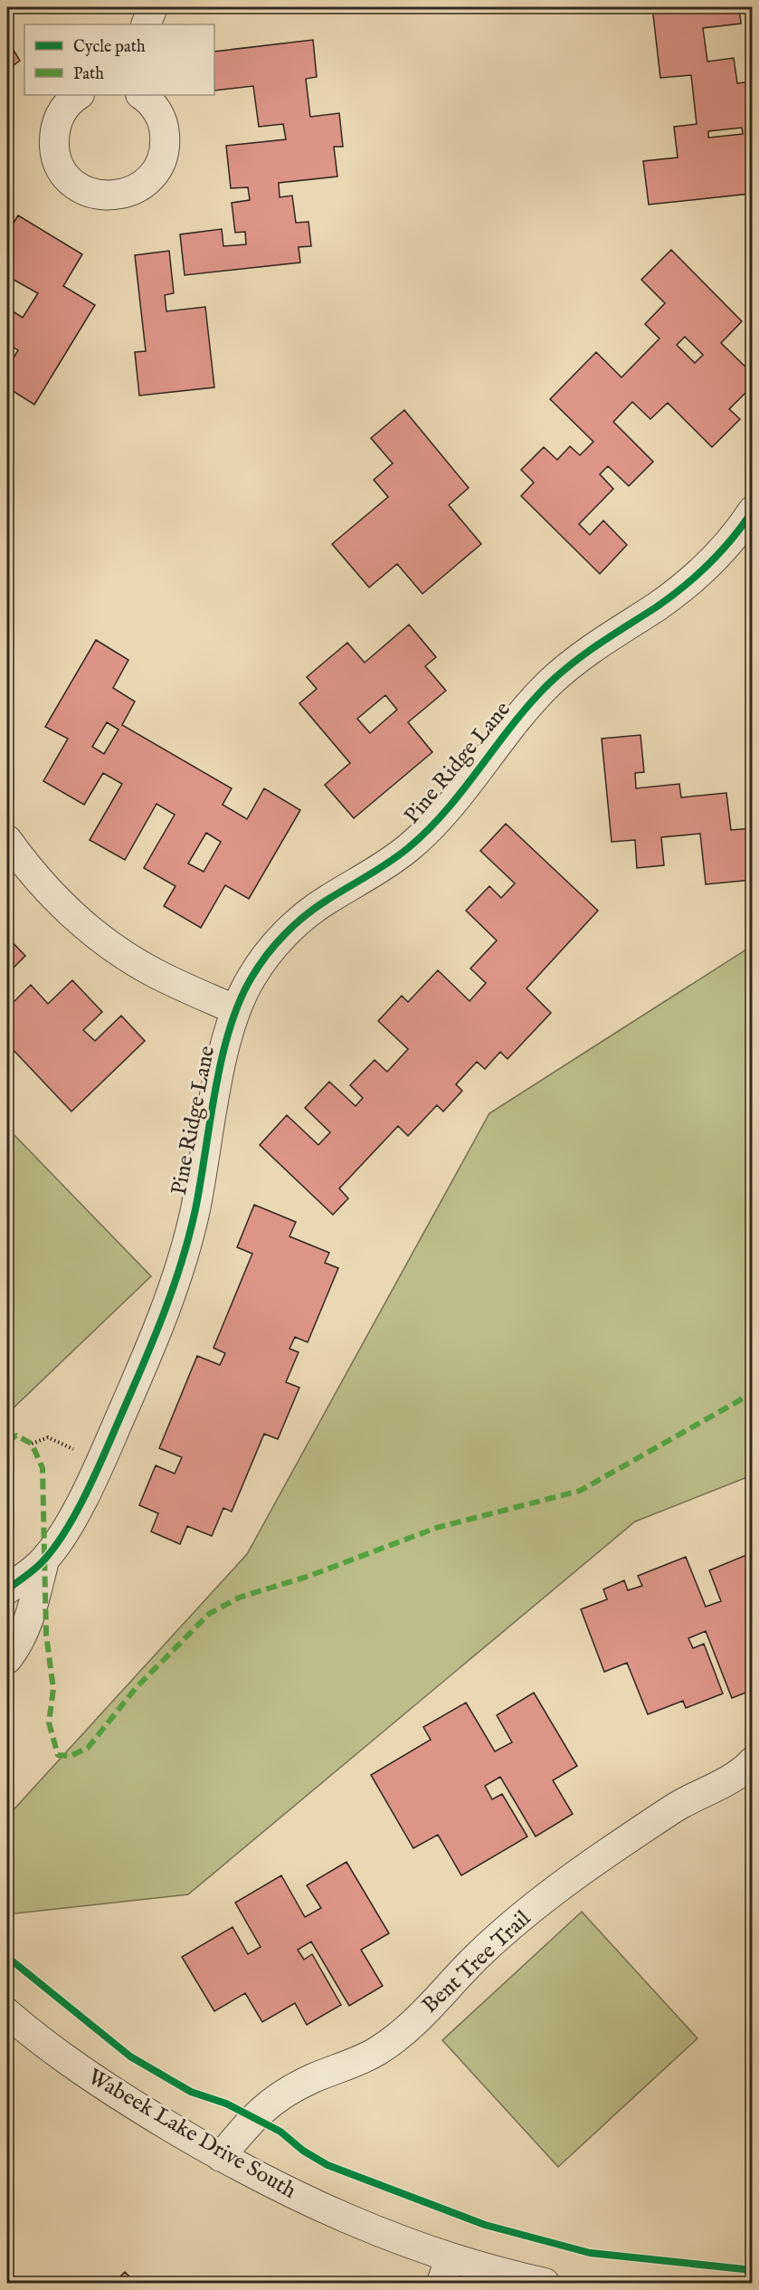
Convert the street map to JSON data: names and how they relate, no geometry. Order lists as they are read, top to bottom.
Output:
{
  "streets": {
    "street": ["Pine Ridge Lane", "Bent Tree Trail", "Wabeek Lake Drive South"]
  },
  "crossings": [
    ["Bent Tree Trail", "Wabeek Lake Drive South"]
  ],
  "legend": ["Cycle path", "Path"]
}
